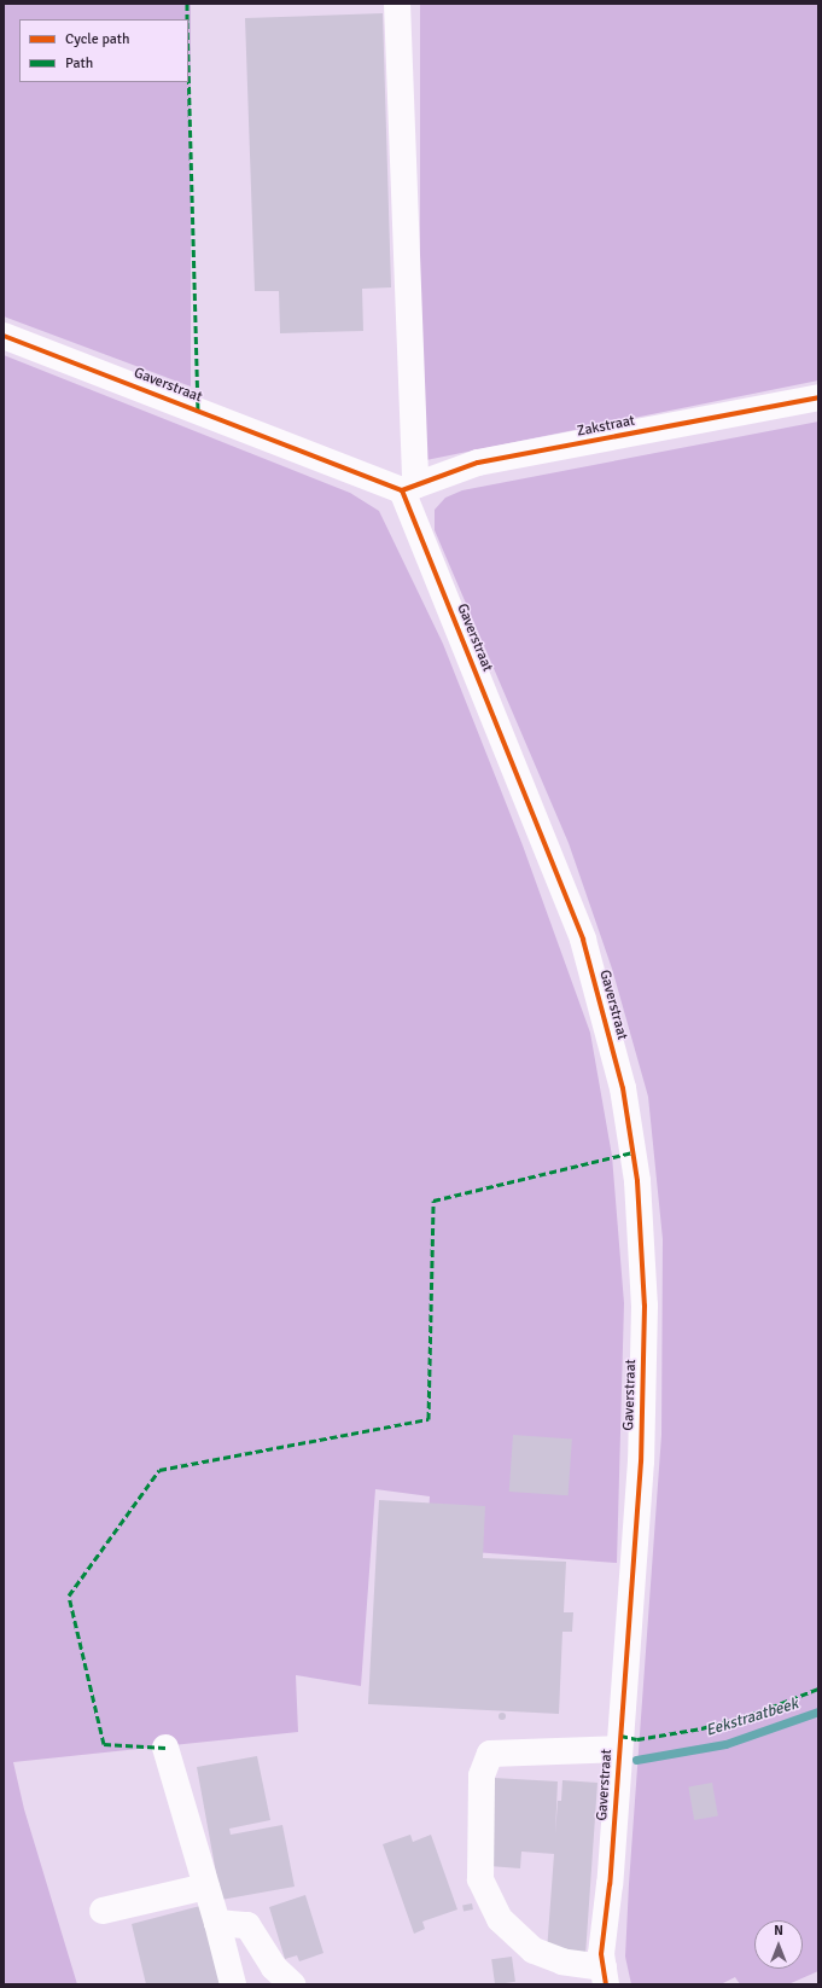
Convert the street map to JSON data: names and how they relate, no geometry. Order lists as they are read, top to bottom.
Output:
{
  "streets": {
    "street": ["Gaverstraat", "Zakstraat"]
  },
  "crossings": [
    ["Gaverstraat", "Zakstraat"]
  ],
  "water": ["Eekstraatbeek"],
  "legend": ["Cycle path", "Path"],
  "north": "top"
}
